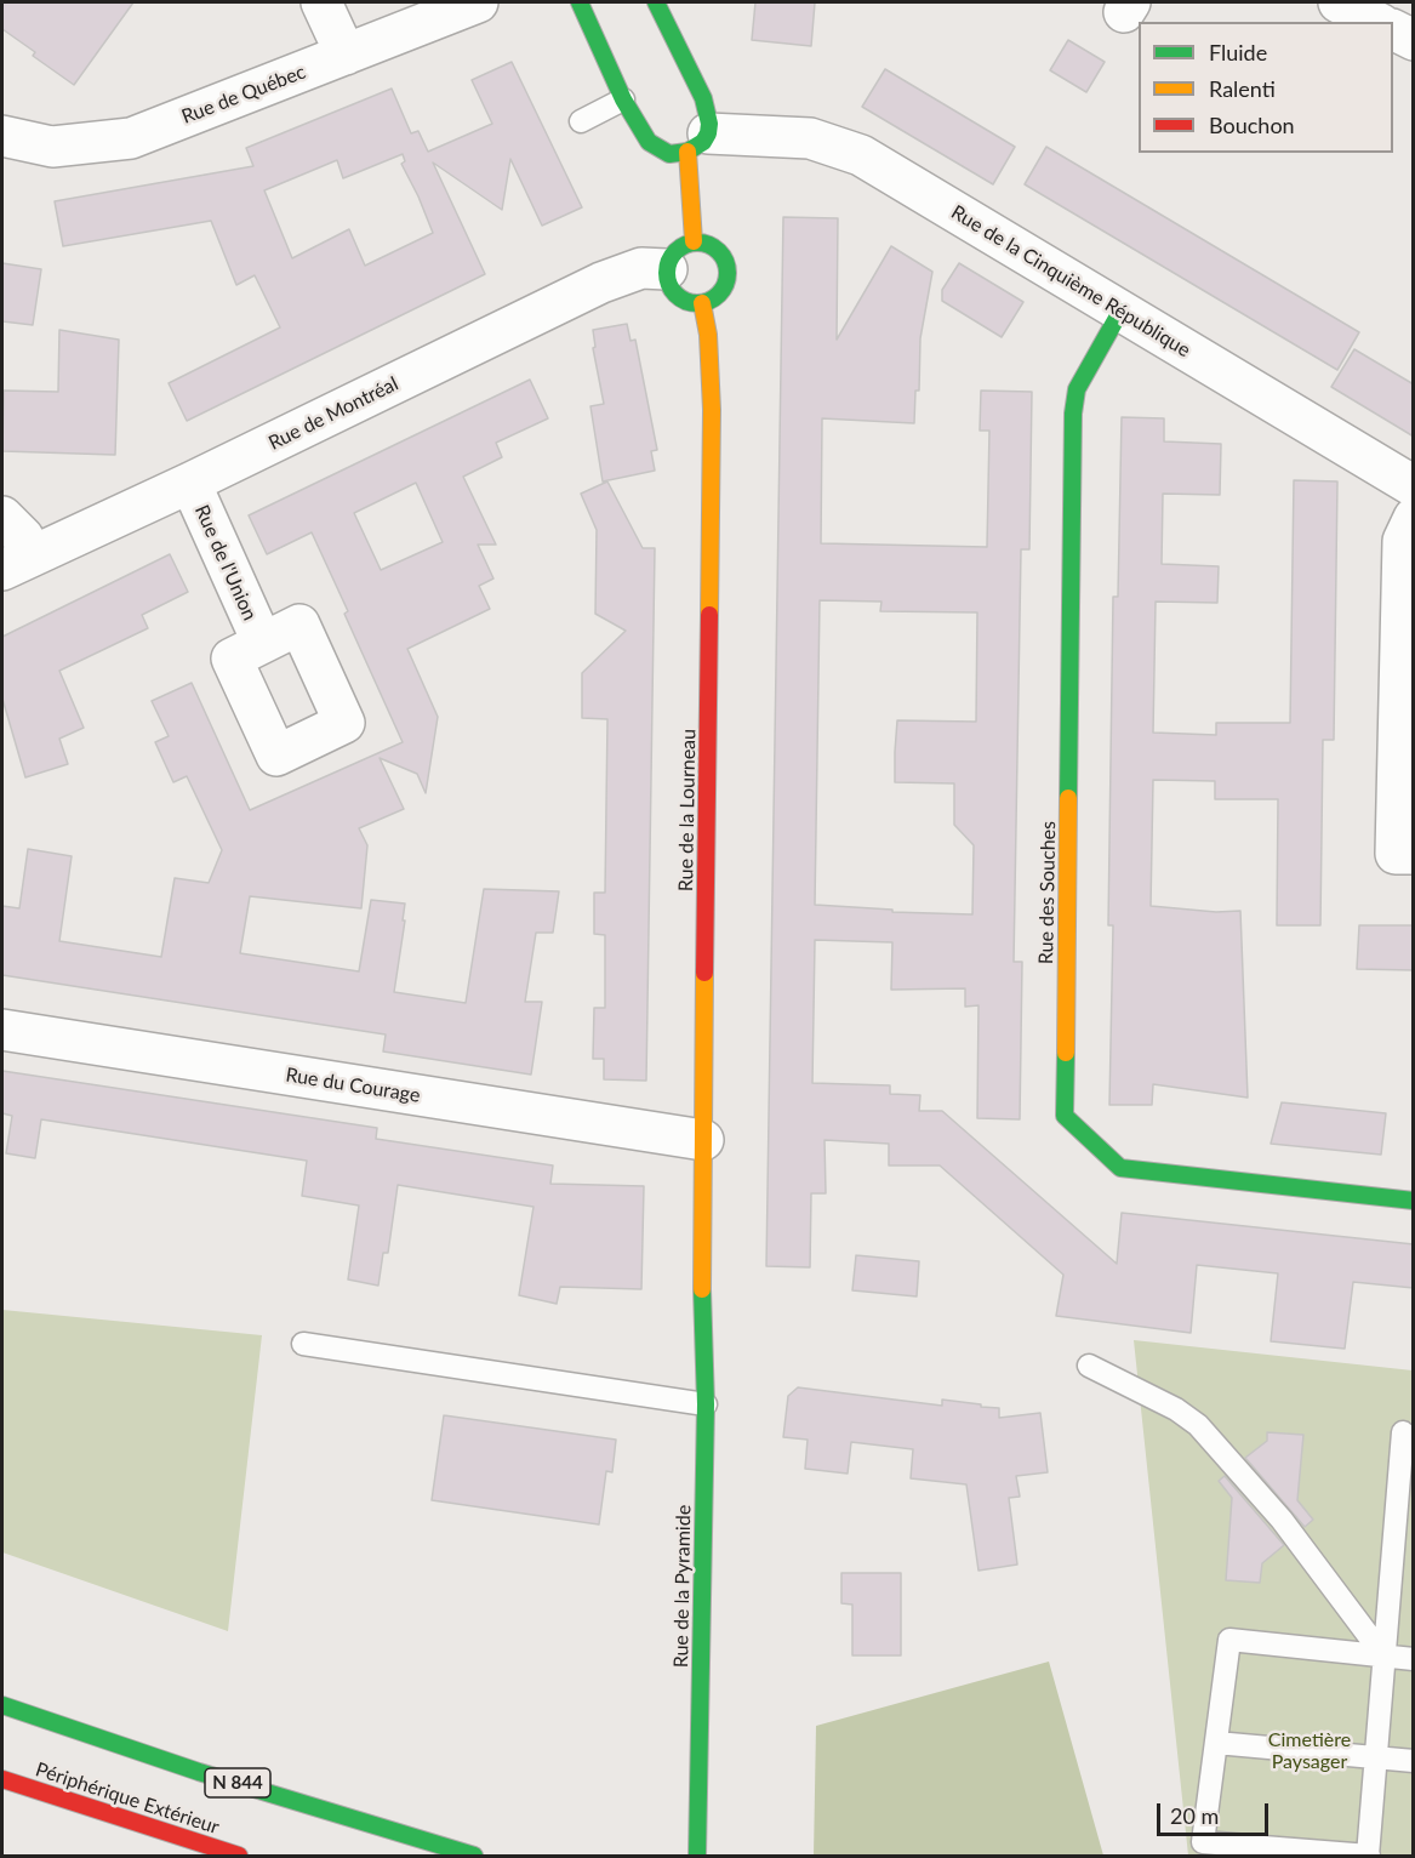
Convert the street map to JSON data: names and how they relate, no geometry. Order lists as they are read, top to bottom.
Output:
{
  "streets": {
    "main road": [
      "Rue de la Lourneau",
      "Rue des Souches",
      "Rue de la Pyramide",
      "N 844",
      "Périphérique Extérieur"
    ],
    "street": [
      "Rue de Québec",
      "Rue de la Cinquième République",
      "Rue de Montréal",
      "Rue de l'Union",
      "Rue du Courage"
    ]
  },
  "crossings": [
    ["Rue de la Cinquième République", "Rue des Souches"],
    ["Rue de Montréal", "Rue de l'Union"],
    ["Rue de Montréal", "Rue de la Lourneau"],
    ["Rue de la Lourneau", "Rue du Courage"],
    ["Rue de la Lourneau", "Rue de la Pyramide"]
  ],
  "parks": ["Cimetière Paysager"],
  "legend": ["Fluide", "Ralenti", "Bouchon"],
  "scale_bar": "20 m"
}
